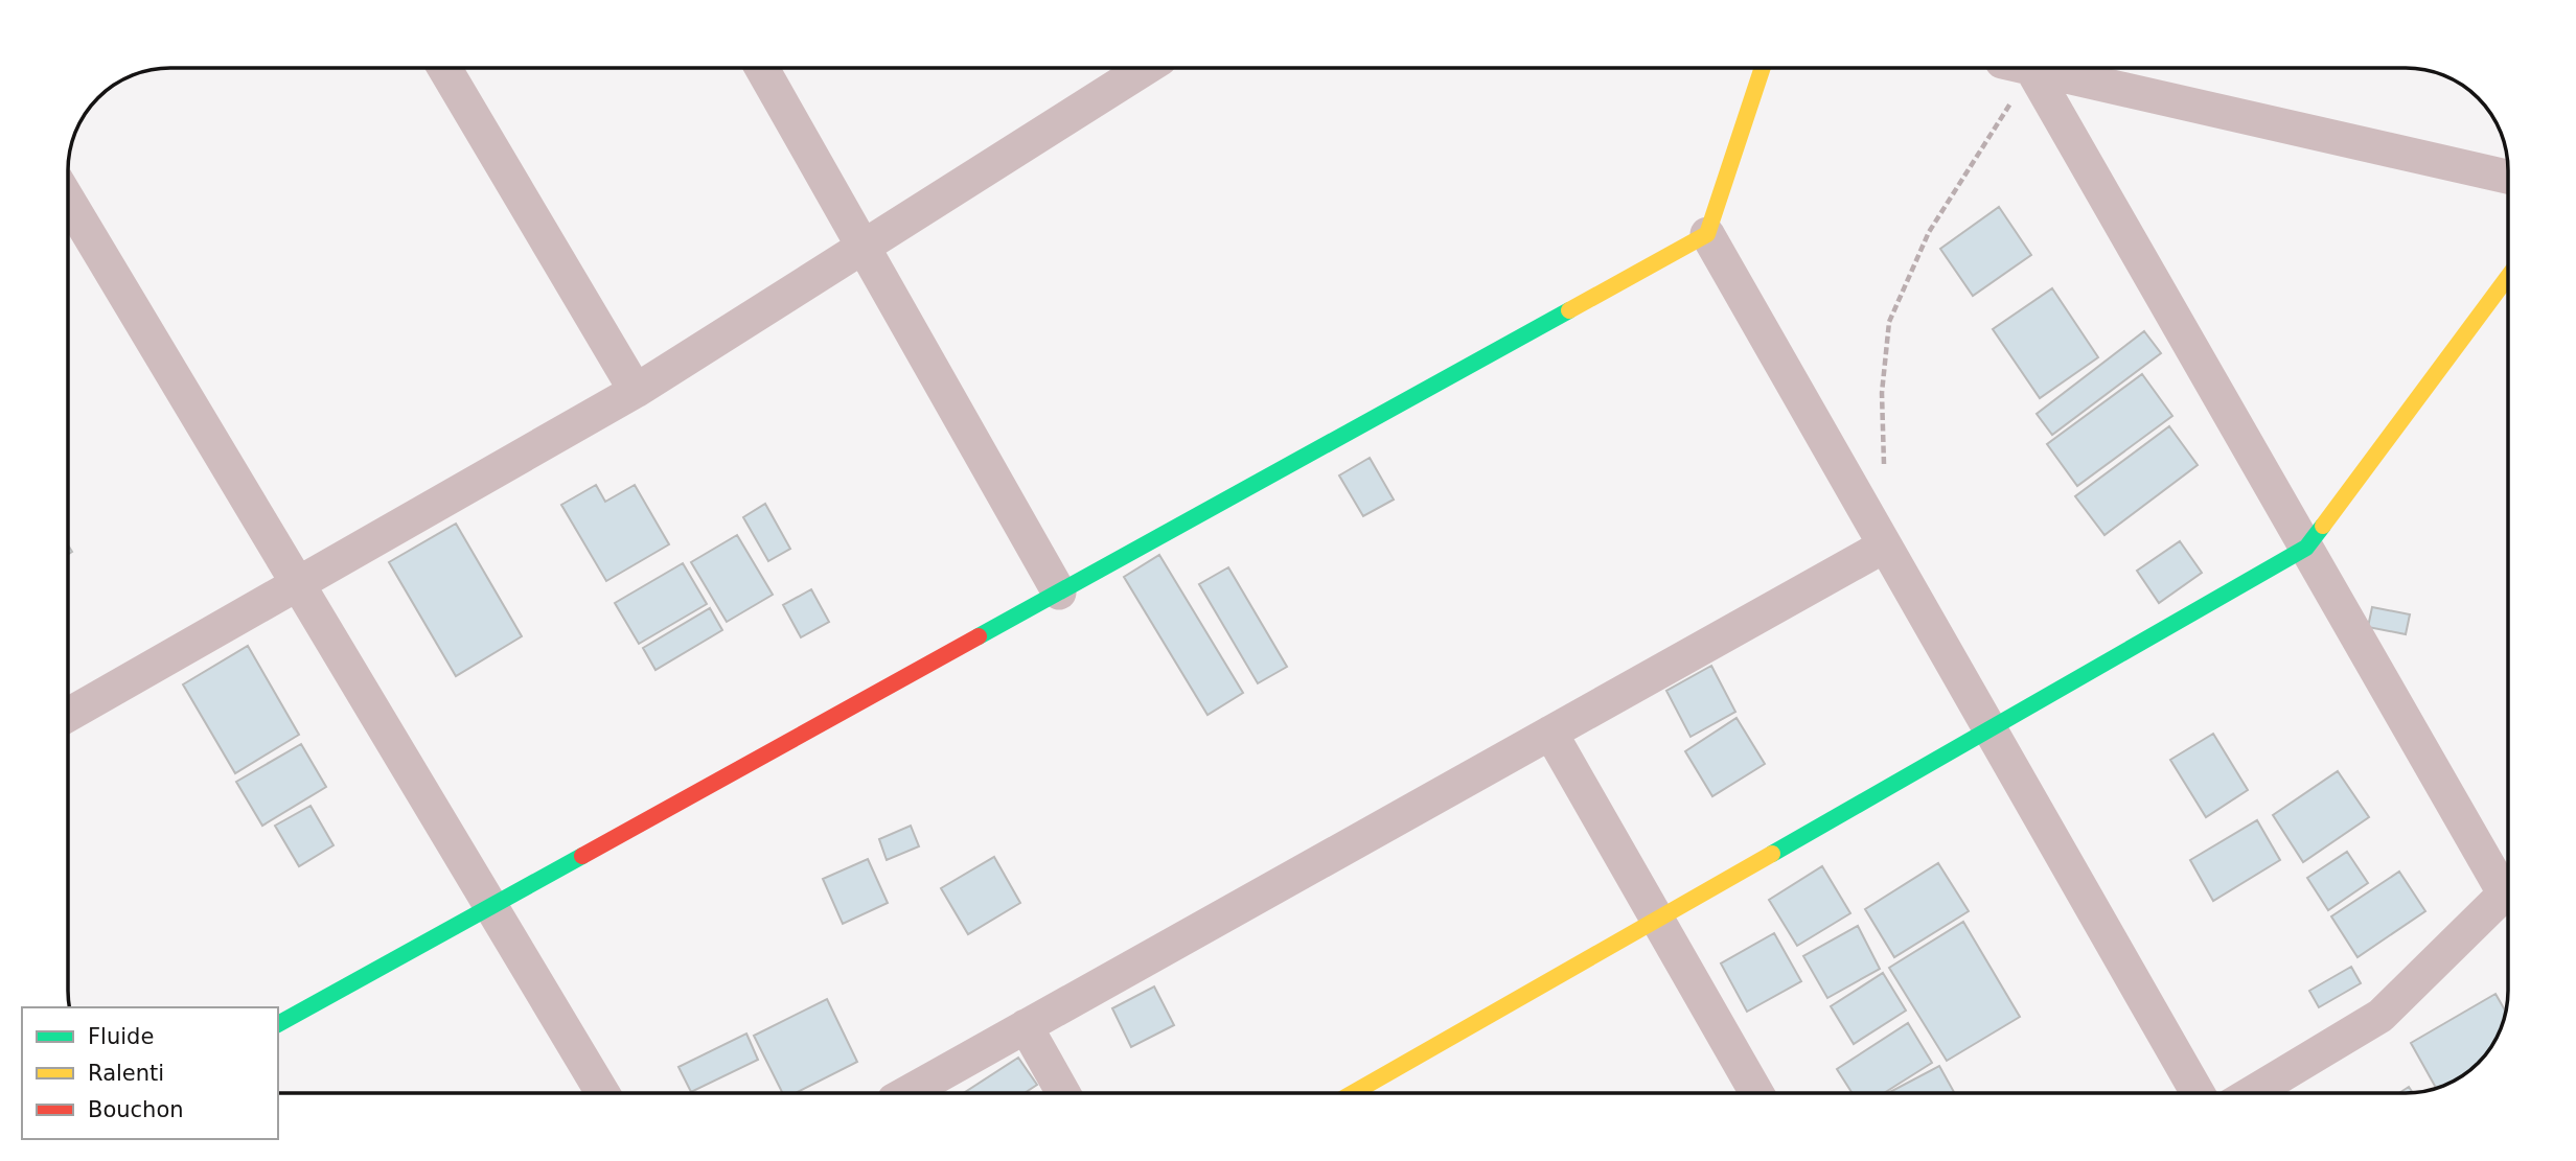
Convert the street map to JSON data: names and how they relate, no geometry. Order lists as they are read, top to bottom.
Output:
{
  "legend": ["Fluide", "Ralenti", "Bouchon"]
}
